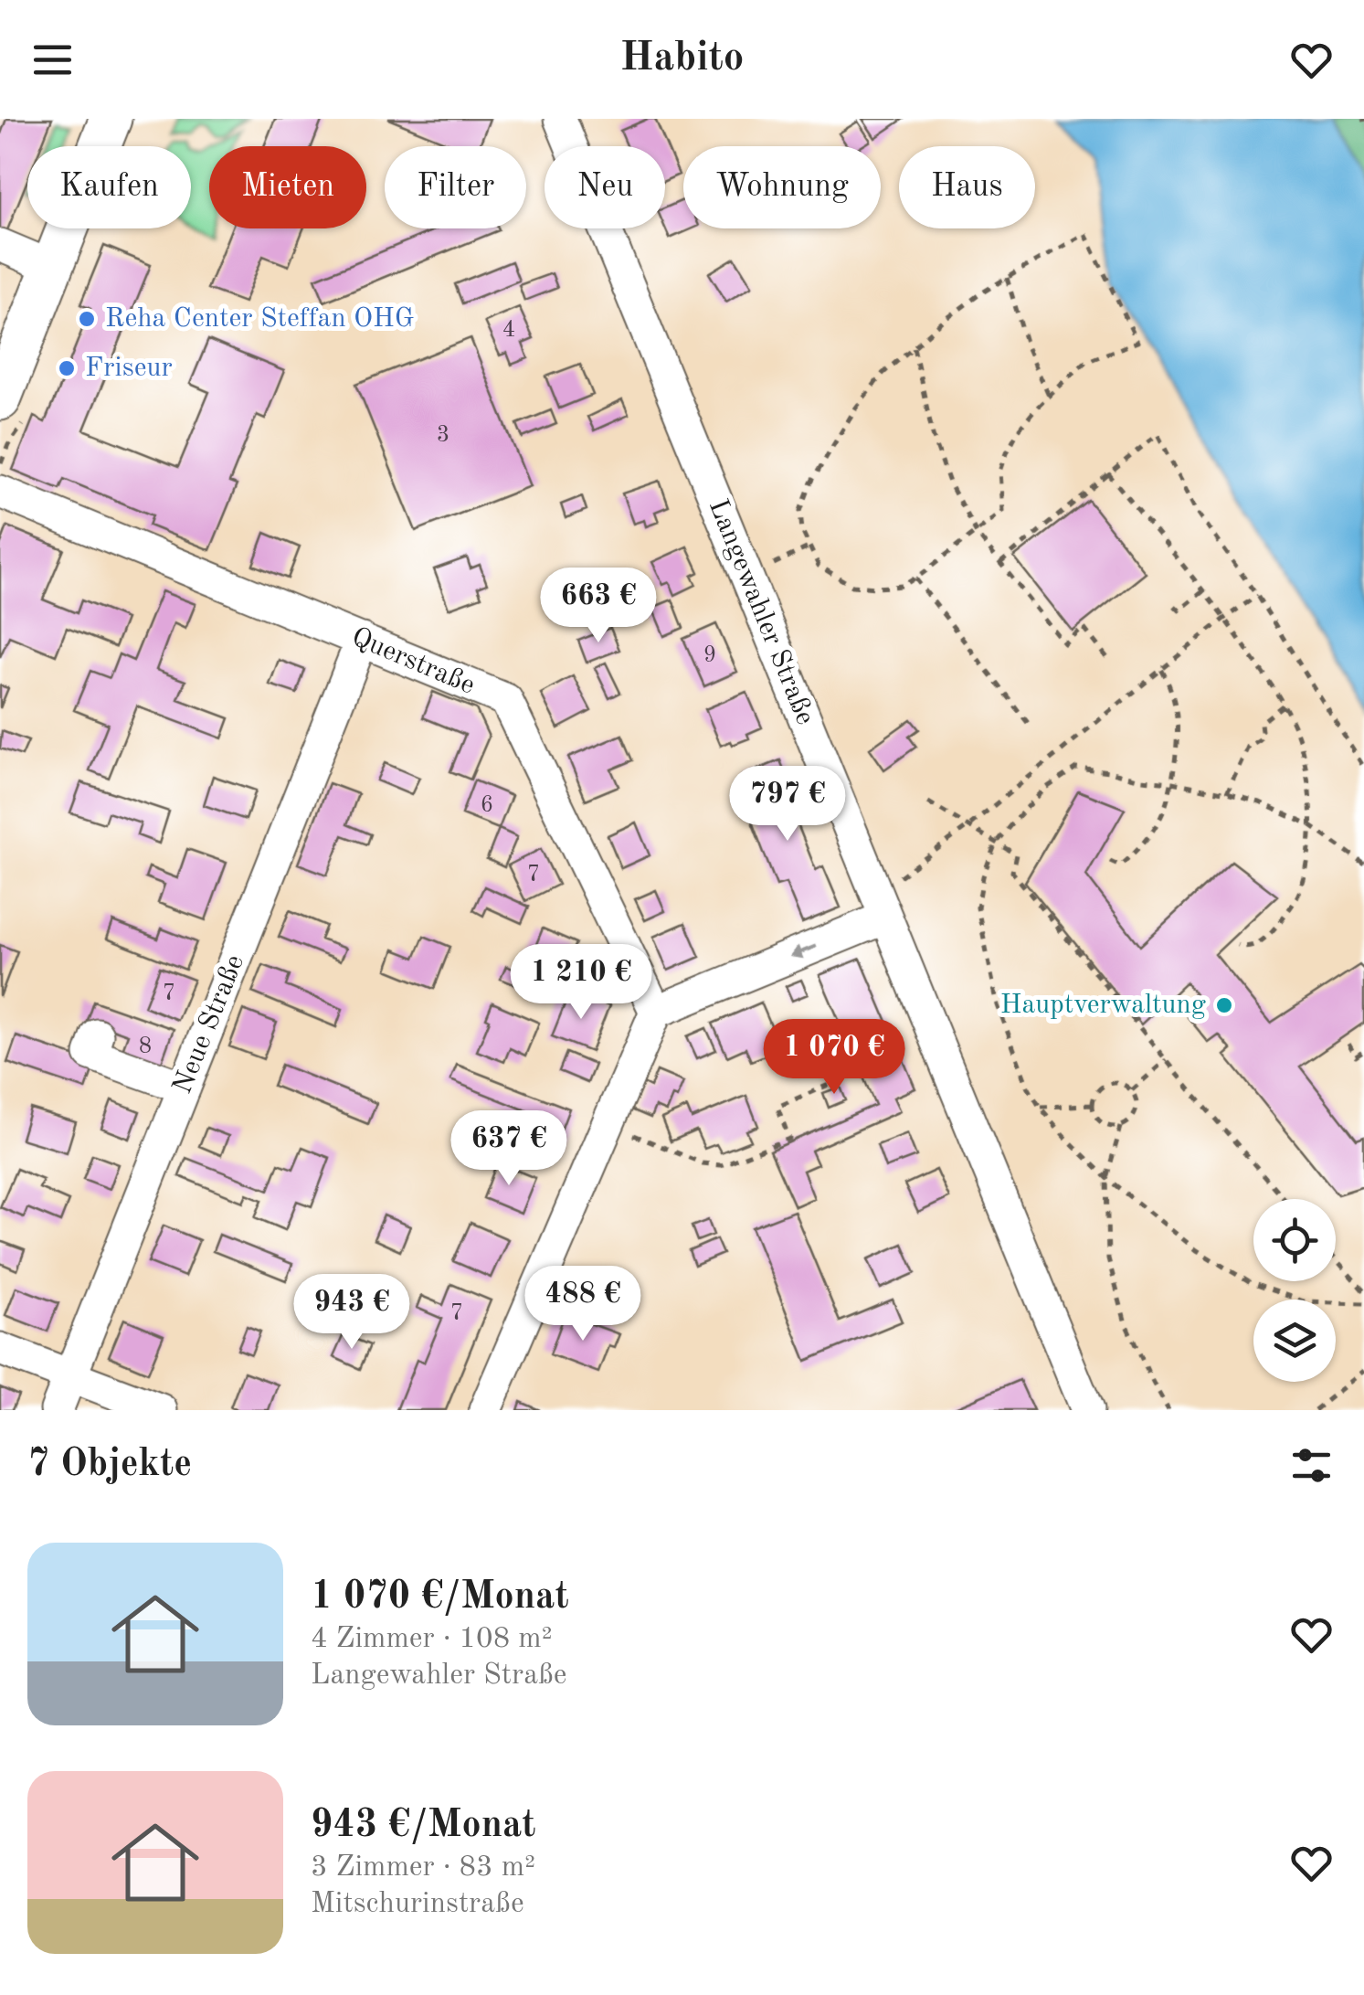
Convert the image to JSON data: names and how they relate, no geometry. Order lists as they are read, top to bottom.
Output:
{
  "streets": {
    "street": ["Langewahler Straße", "Querstraße", "Neue Straße"]
  },
  "crossings": [
    ["Querstraße", "Neue Straße"]
  ],
  "places": ["Reha Center Steffan OHG", "Friseur", "Hauptverwaltung"],
  "house_numbers": [
    "4",
    "3",
    "9",
    "6",
    "7",
    "7",
    "8",
    "7"
  ],
  "page": {
    "header": "Habito",
    "chip": [
      "Kaufen",
      "Mieten",
      "Filter",
      "Neu",
      "Wohnung",
      "Haus"
    ],
    "price": [
      "663 €",
      "797 €",
      "1 210 €",
      "1 070 €",
      "637 €",
      "488 €",
      "943 €"
    ],
    "heading": "7 Objekte",
    "list": [
      {
        "name": "1 070 €/Monat",
        "note": "4 Zimmer · 108 m² · Langewahler Straße"
      },
      {
        "name": "943 €/Monat",
        "note": "3 Zimmer · 83 m² · Mitschurinstraße"
      }
    ]
  }
}
